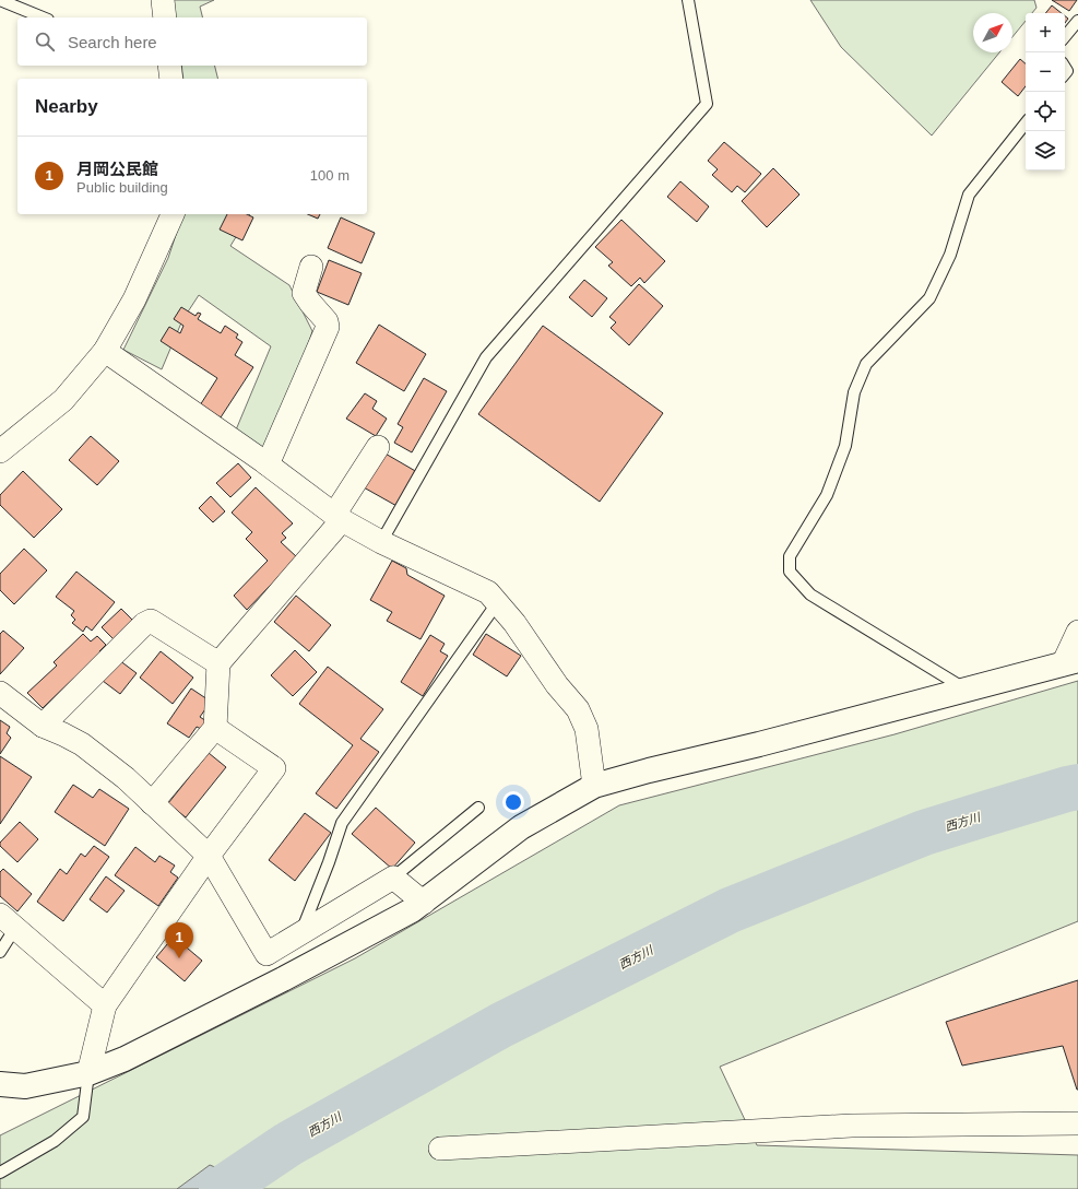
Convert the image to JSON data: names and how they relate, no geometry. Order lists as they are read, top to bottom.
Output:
{
  "water": ["西方川"],
  "north": "top right",
  "page": {
    "map_buttons": ["+", "−"],
    "search": "Search here",
    "heading": "Nearby",
    "list": [
      {
        "mark": "1",
        "name": "月岡公民館",
        "note": "Public building",
        "value": "100 m"
      }
    ],
    "pins": "1"
  }
}
